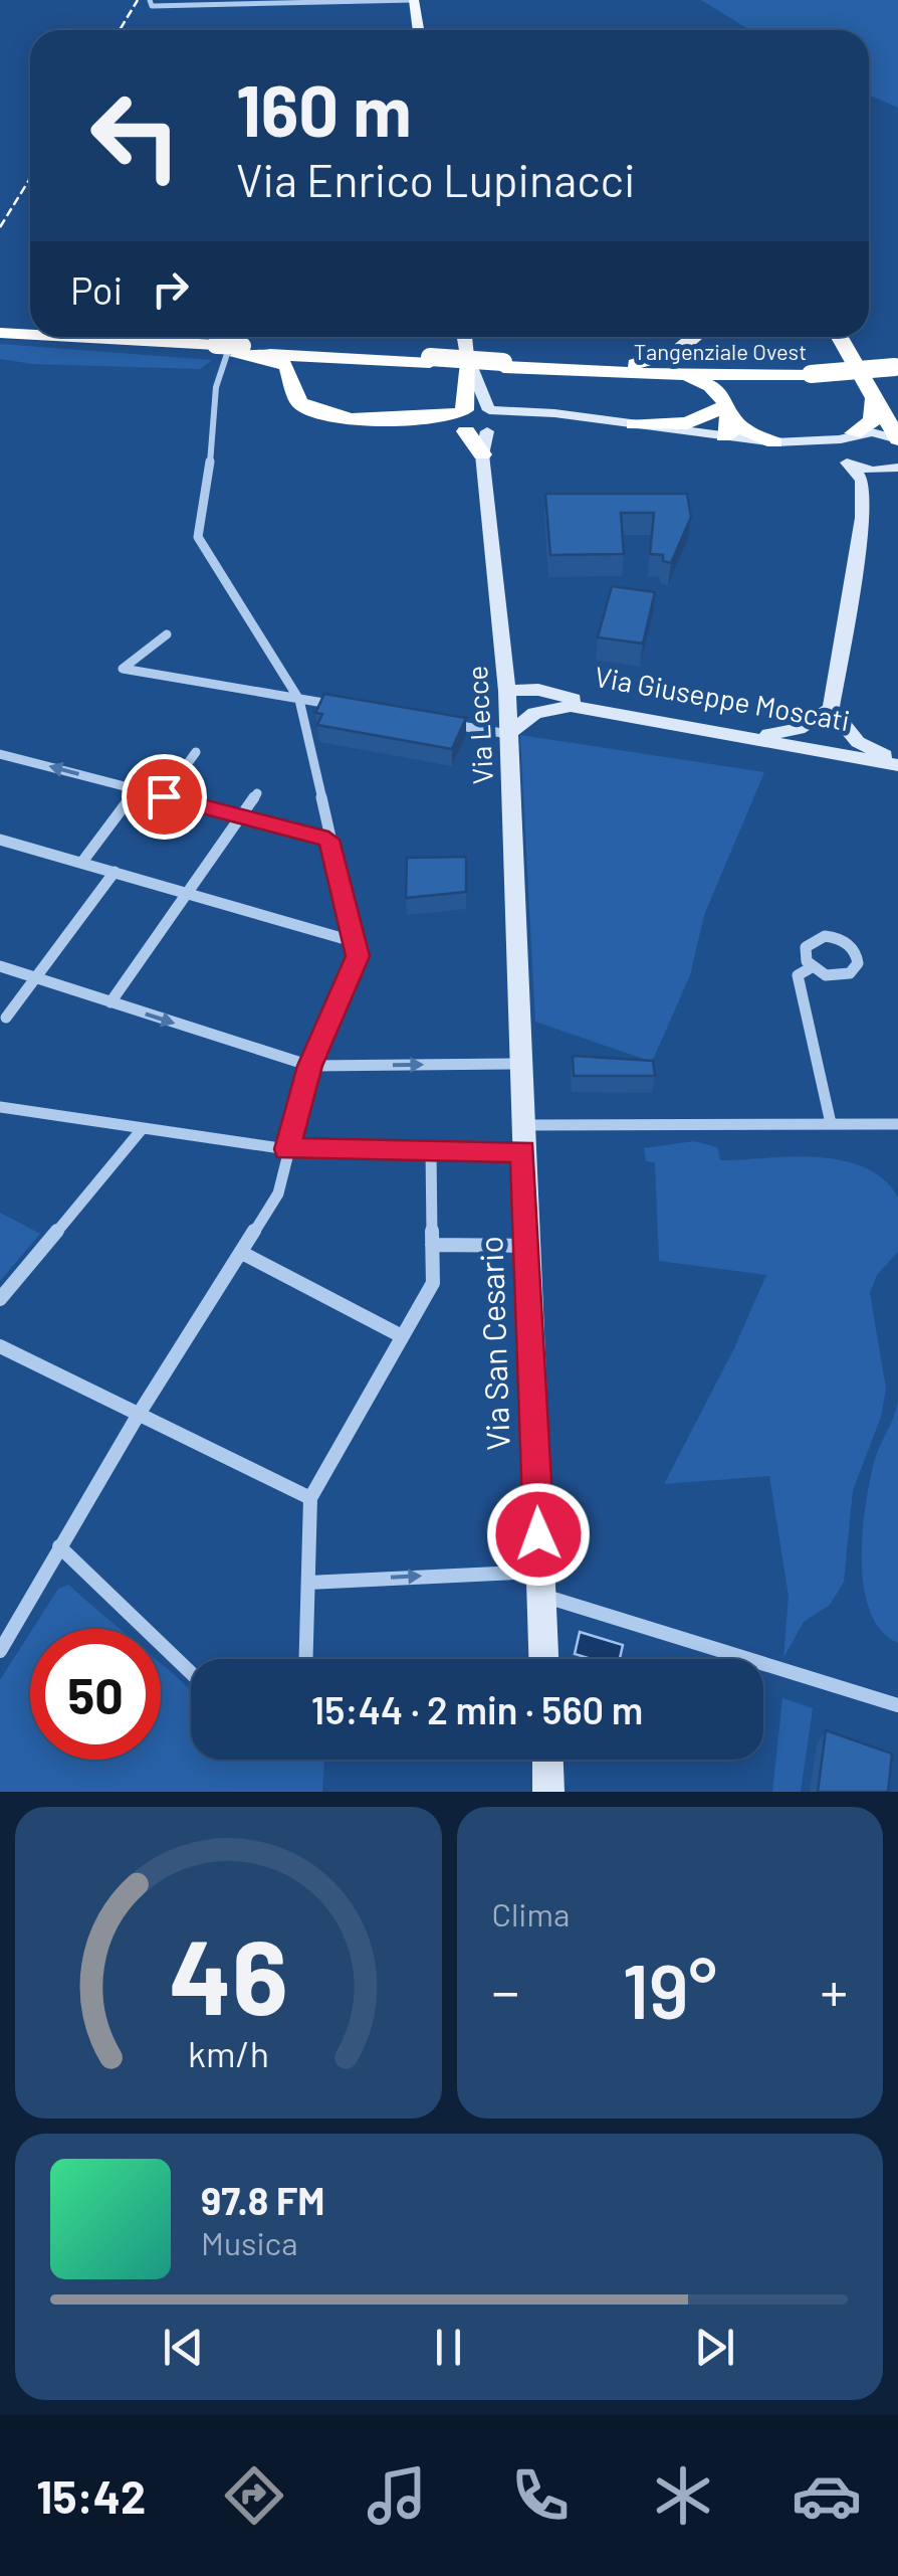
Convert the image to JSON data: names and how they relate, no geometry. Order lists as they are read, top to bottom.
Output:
{
  "streets": {
    "highway": ["Tangenziale Ovest"],
    "main road": ["Via Giuseppe Moscati", "Via Lecce", "Via San Cesario"]
  },
  "crossings": [
    ["Via Giuseppe Moscati", "Via Lecce"],
    ["Via Lecce", "Via San Cesario"]
  ],
  "page": {
    "turn": ["160 m", "Via Enrico Lupinacci"],
    "then": "Poi",
    "limit": "50",
    "trip": "15:44 · 2 min · 560 m",
    "tile": "Clima",
    "heat": ["−", "19°", "+"],
    "song": ["97.8 FM", "Musica"],
    "tabs": "15:42",
    "gauge": ["46", "km/h"]
  }
}
